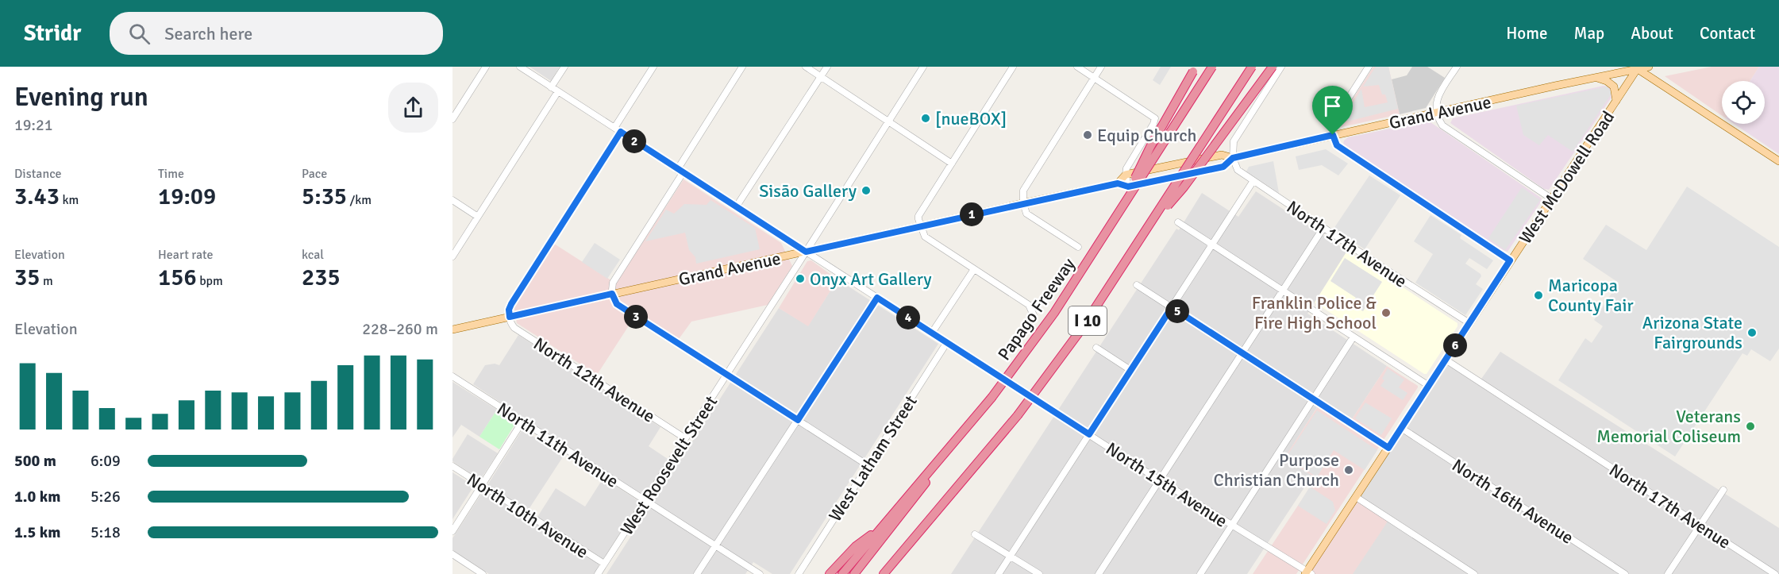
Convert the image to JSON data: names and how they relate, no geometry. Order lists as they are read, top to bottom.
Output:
{
  "streets": {
    "highway": ["Papago Freeway", "I 10"],
    "main road": ["Grand Avenue", "West McDowell Road"],
    "street": [
      "North 17th Avenue",
      "North 12th Avenue",
      "North 11th Avenue",
      "West Latham Street",
      "West Roosevelt Street",
      "North 15th Avenue",
      "North 16th Avenue",
      "North 10th Avenue"
    ]
  },
  "crossings": [
    ["Grand Avenue", "West McDowell Road"],
    ["Grand Avenue", "North 17th Avenue"],
    ["Grand Avenue", "North 12th Avenue"],
    ["Grand Avenue", "West Roosevelt Street"],
    ["Grand Avenue", "North 15th Avenue"],
    ["West McDowell Road", "North 17th Avenue"],
    ["West McDowell Road", "North 15th Avenue"],
    ["West McDowell Road", "North 16th Avenue"],
    ["North 12th Avenue", "West Roosevelt Street"],
    ["North 11th Avenue", "West Roosevelt Street"],
    ["West Latham Street", "North 15th Avenue"],
    ["West Roosevelt Street", "North 15th Avenue"],
    ["West Roosevelt Street", "North 10th Avenue"]
  ],
  "places": [
    "[nueBOX]",
    "Equip Church",
    "Sisāo Gallery",
    "Onyx Art Gallery",
    "Maricopa County Fair",
    "Franklin Police & Fire High School",
    "Arizona State Fairgrounds",
    "Veterans Memorial Coliseum",
    "Purpose Christian Church"
  ],
  "page": {
    "header": "Stridr",
    "search": "Search here",
    "nav": [
      "Home",
      "Map",
      "About",
      "Contact"
    ],
    "heading": ["Evening run", "19:21"],
    "pins": [
      "2",
      "1",
      "5",
      "3",
      "4",
      "6"
    ],
    "stats": [
      ["Distance", "3.43 km"],
      ["Time", "19:09"],
      ["Pace", "5:35 /km"],
      ["Elevation", "35 m"],
      ["Heart rate", "156 bpm"],
      ["kcal", "235"]
    ],
    "chart": ["Elevation", "228–260 m"],
    "list": [
      {
        "name": "500 m",
        "note": "6:09"
      },
      {
        "name": "1.0 km",
        "note": "5:26"
      },
      {
        "name": "1.5 km",
        "note": "5:18"
      }
    ]
  }
}
